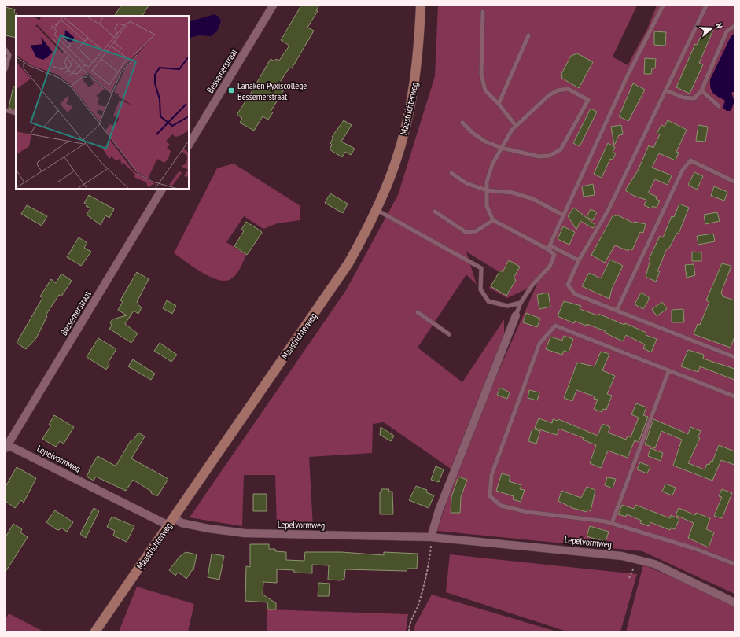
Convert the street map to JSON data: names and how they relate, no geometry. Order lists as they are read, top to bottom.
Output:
{
  "streets": {
    "main road": ["Maastrichterweg"],
    "street": ["Bessemerstraat", "Lepelvormweg"]
  },
  "crossings": [
    ["Bessemerstraat", "Lepelvormweg"],
    ["Maastrichterweg", "Lepelvormweg"]
  ],
  "places": {
    "transit": ["Lanaken Pyxiscollege Bessemerstraat"]
  },
  "north": "right"
}
